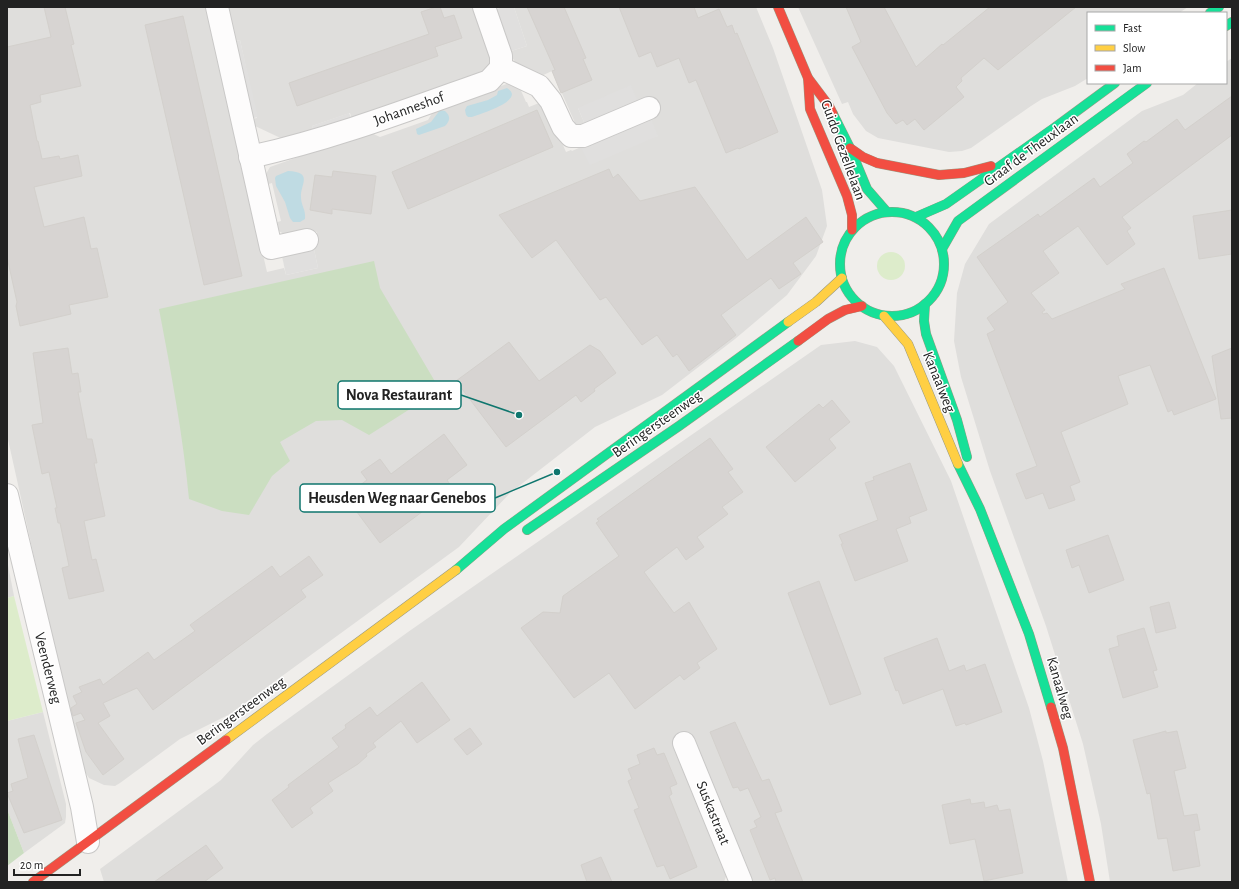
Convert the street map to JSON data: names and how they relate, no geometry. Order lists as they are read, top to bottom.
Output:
{
  "streets": {
    "main road": [
      "Guido Gezellelaan",
      "Graaf de Theuxlaan",
      "Kanaalweg",
      "Beringersteenweg"
    ],
    "street": ["Johanneshof", "Veenderweg", "Suskastraat"]
  },
  "crossings": [
    ["Guido Gezellelaan", "Graaf de Theuxlaan"],
    ["Guido Gezellelaan", "Kanaalweg"],
    ["Guido Gezellelaan", "Beringersteenweg"],
    ["Graaf de Theuxlaan", "Kanaalweg"],
    ["Graaf de Theuxlaan", "Beringersteenweg"],
    ["Kanaalweg", "Beringersteenweg"],
    ["Beringersteenweg", "Veenderweg"]
  ],
  "places": ["Nova Restaurant", "Heusden Weg naar Genebos"],
  "legend": ["Fast", "Slow", "Jam"],
  "scale_bar": "20 m"
}
